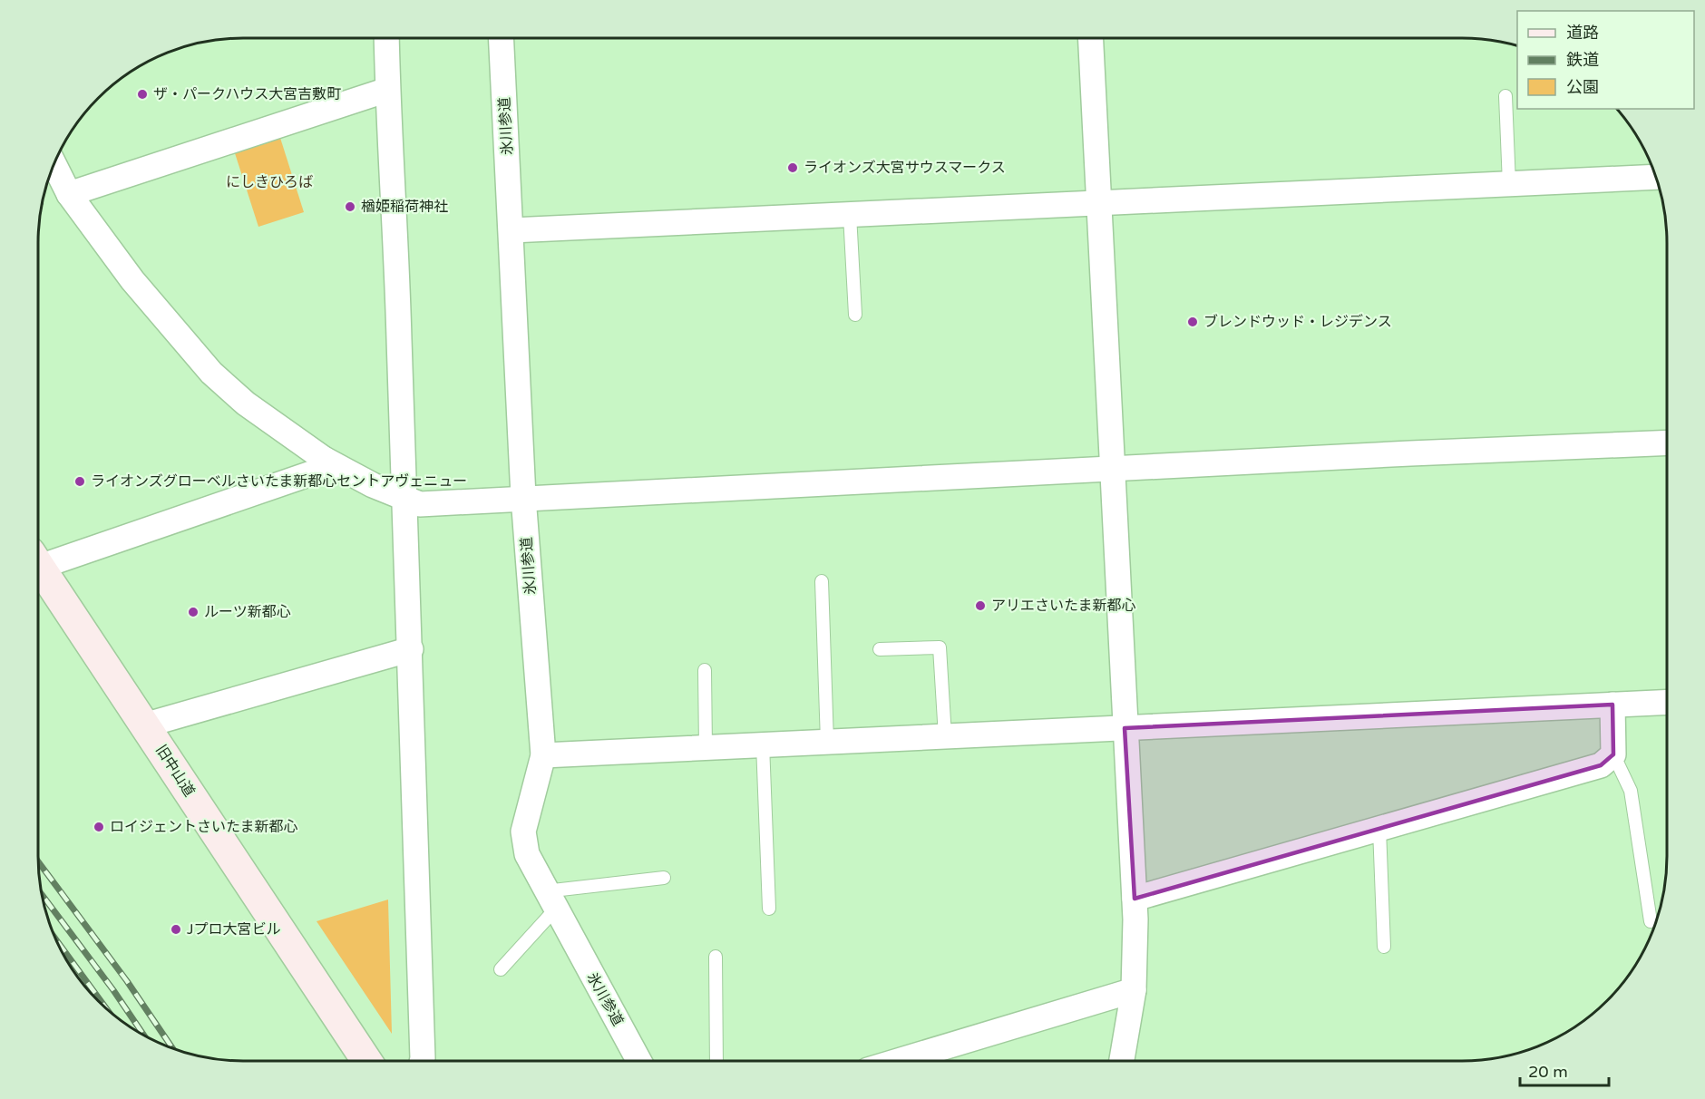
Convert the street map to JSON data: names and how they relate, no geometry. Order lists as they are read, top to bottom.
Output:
{
  "streets": {
    "main road": ["旧中山道"],
    "street": ["氷川参道"]
  },
  "parks": ["にしきひろば"],
  "places": [
    "ザ・パークハウス大宮吉敷町",
    "ライオンズ大宮サウスマークス",
    "楢姫稲荷神社",
    "ブレンドウッド・レジデンス",
    "ライオンズグローベルさいたま新都心セントアヴェニュー",
    "アリエさいたま新都心",
    "ルーツ新都心",
    "ロイジェントさいたま新都心",
    "Jプロ大宮ビル"
  ],
  "legend": ["道路", "鉄道", "公園"],
  "scale_bar": "20 m"
}
